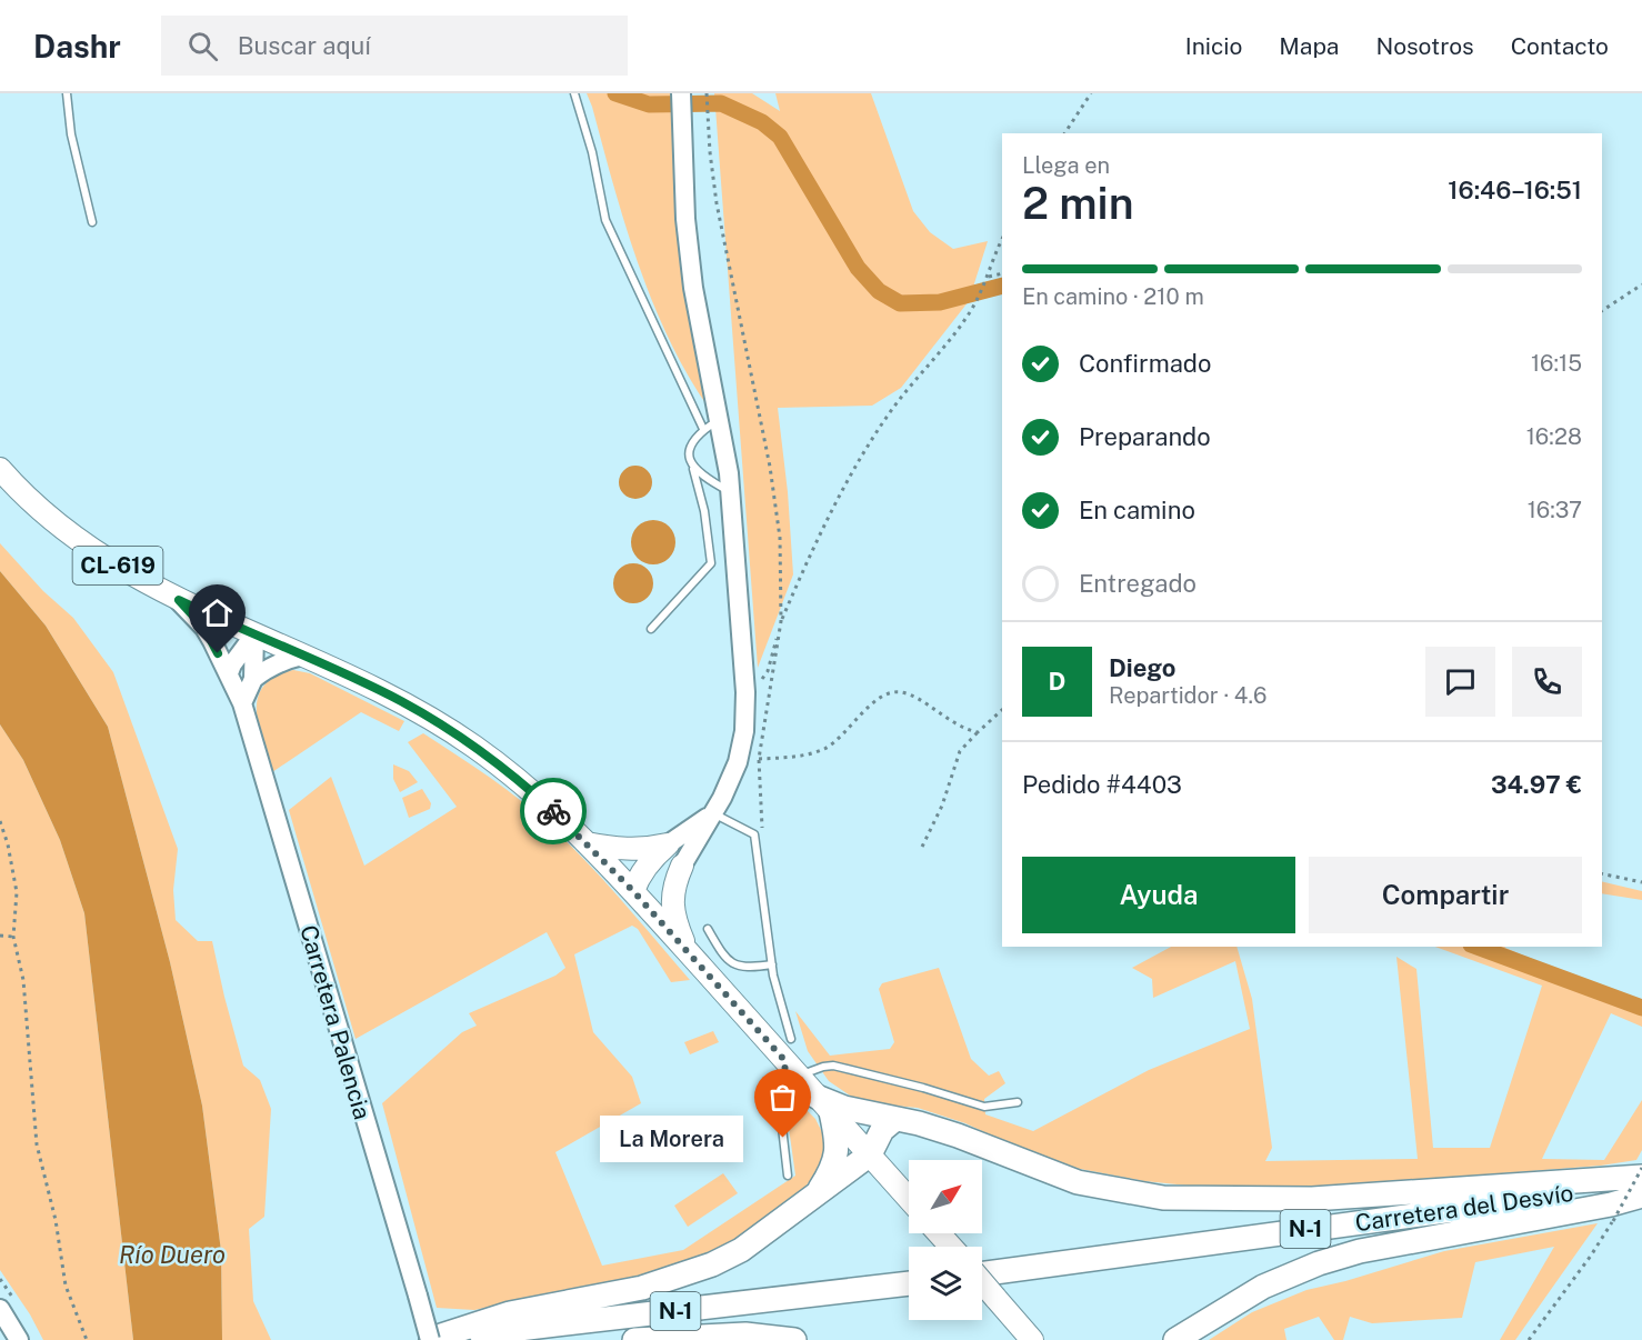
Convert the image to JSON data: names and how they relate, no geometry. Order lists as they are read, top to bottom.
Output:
{
  "streets": {
    "highway": ["Carretera del Desvío", "N-1"],
    "main road": ["CL-619"],
    "street": ["Carretera Palencia"]
  },
  "crossings": [
    ["CL-619", "Carretera Palencia"],
    ["CL-619", "N-1"],
    ["Carretera Palencia", "N-1"]
  ],
  "water": ["Río Duero"],
  "places": ["La Morera"],
  "north": "top right",
  "page": {
    "header": "Dashr",
    "search": "Buscar aquí",
    "nav": [
      "Inicio",
      "Mapa",
      "Nosotros",
      "Contacto"
    ],
    "heading": ["2 min", "Llega en", "16:46–16:51"],
    "panel": [
      "Diego",
      "Repartidor · 4.6",
      "Pedido #4403",
      "34.97 €"
    ],
    "bar": "En camino · 210 m",
    "list": [
      ["Confirmado", "16:15"],
      ["Preparando", "16:28"],
      ["En camino", "16:37"],
      "Entregado"
    ],
    "round": "D",
    "buttons": ["Ayuda", "Compartir"],
    "bubble": "La Morera"
  }
}
